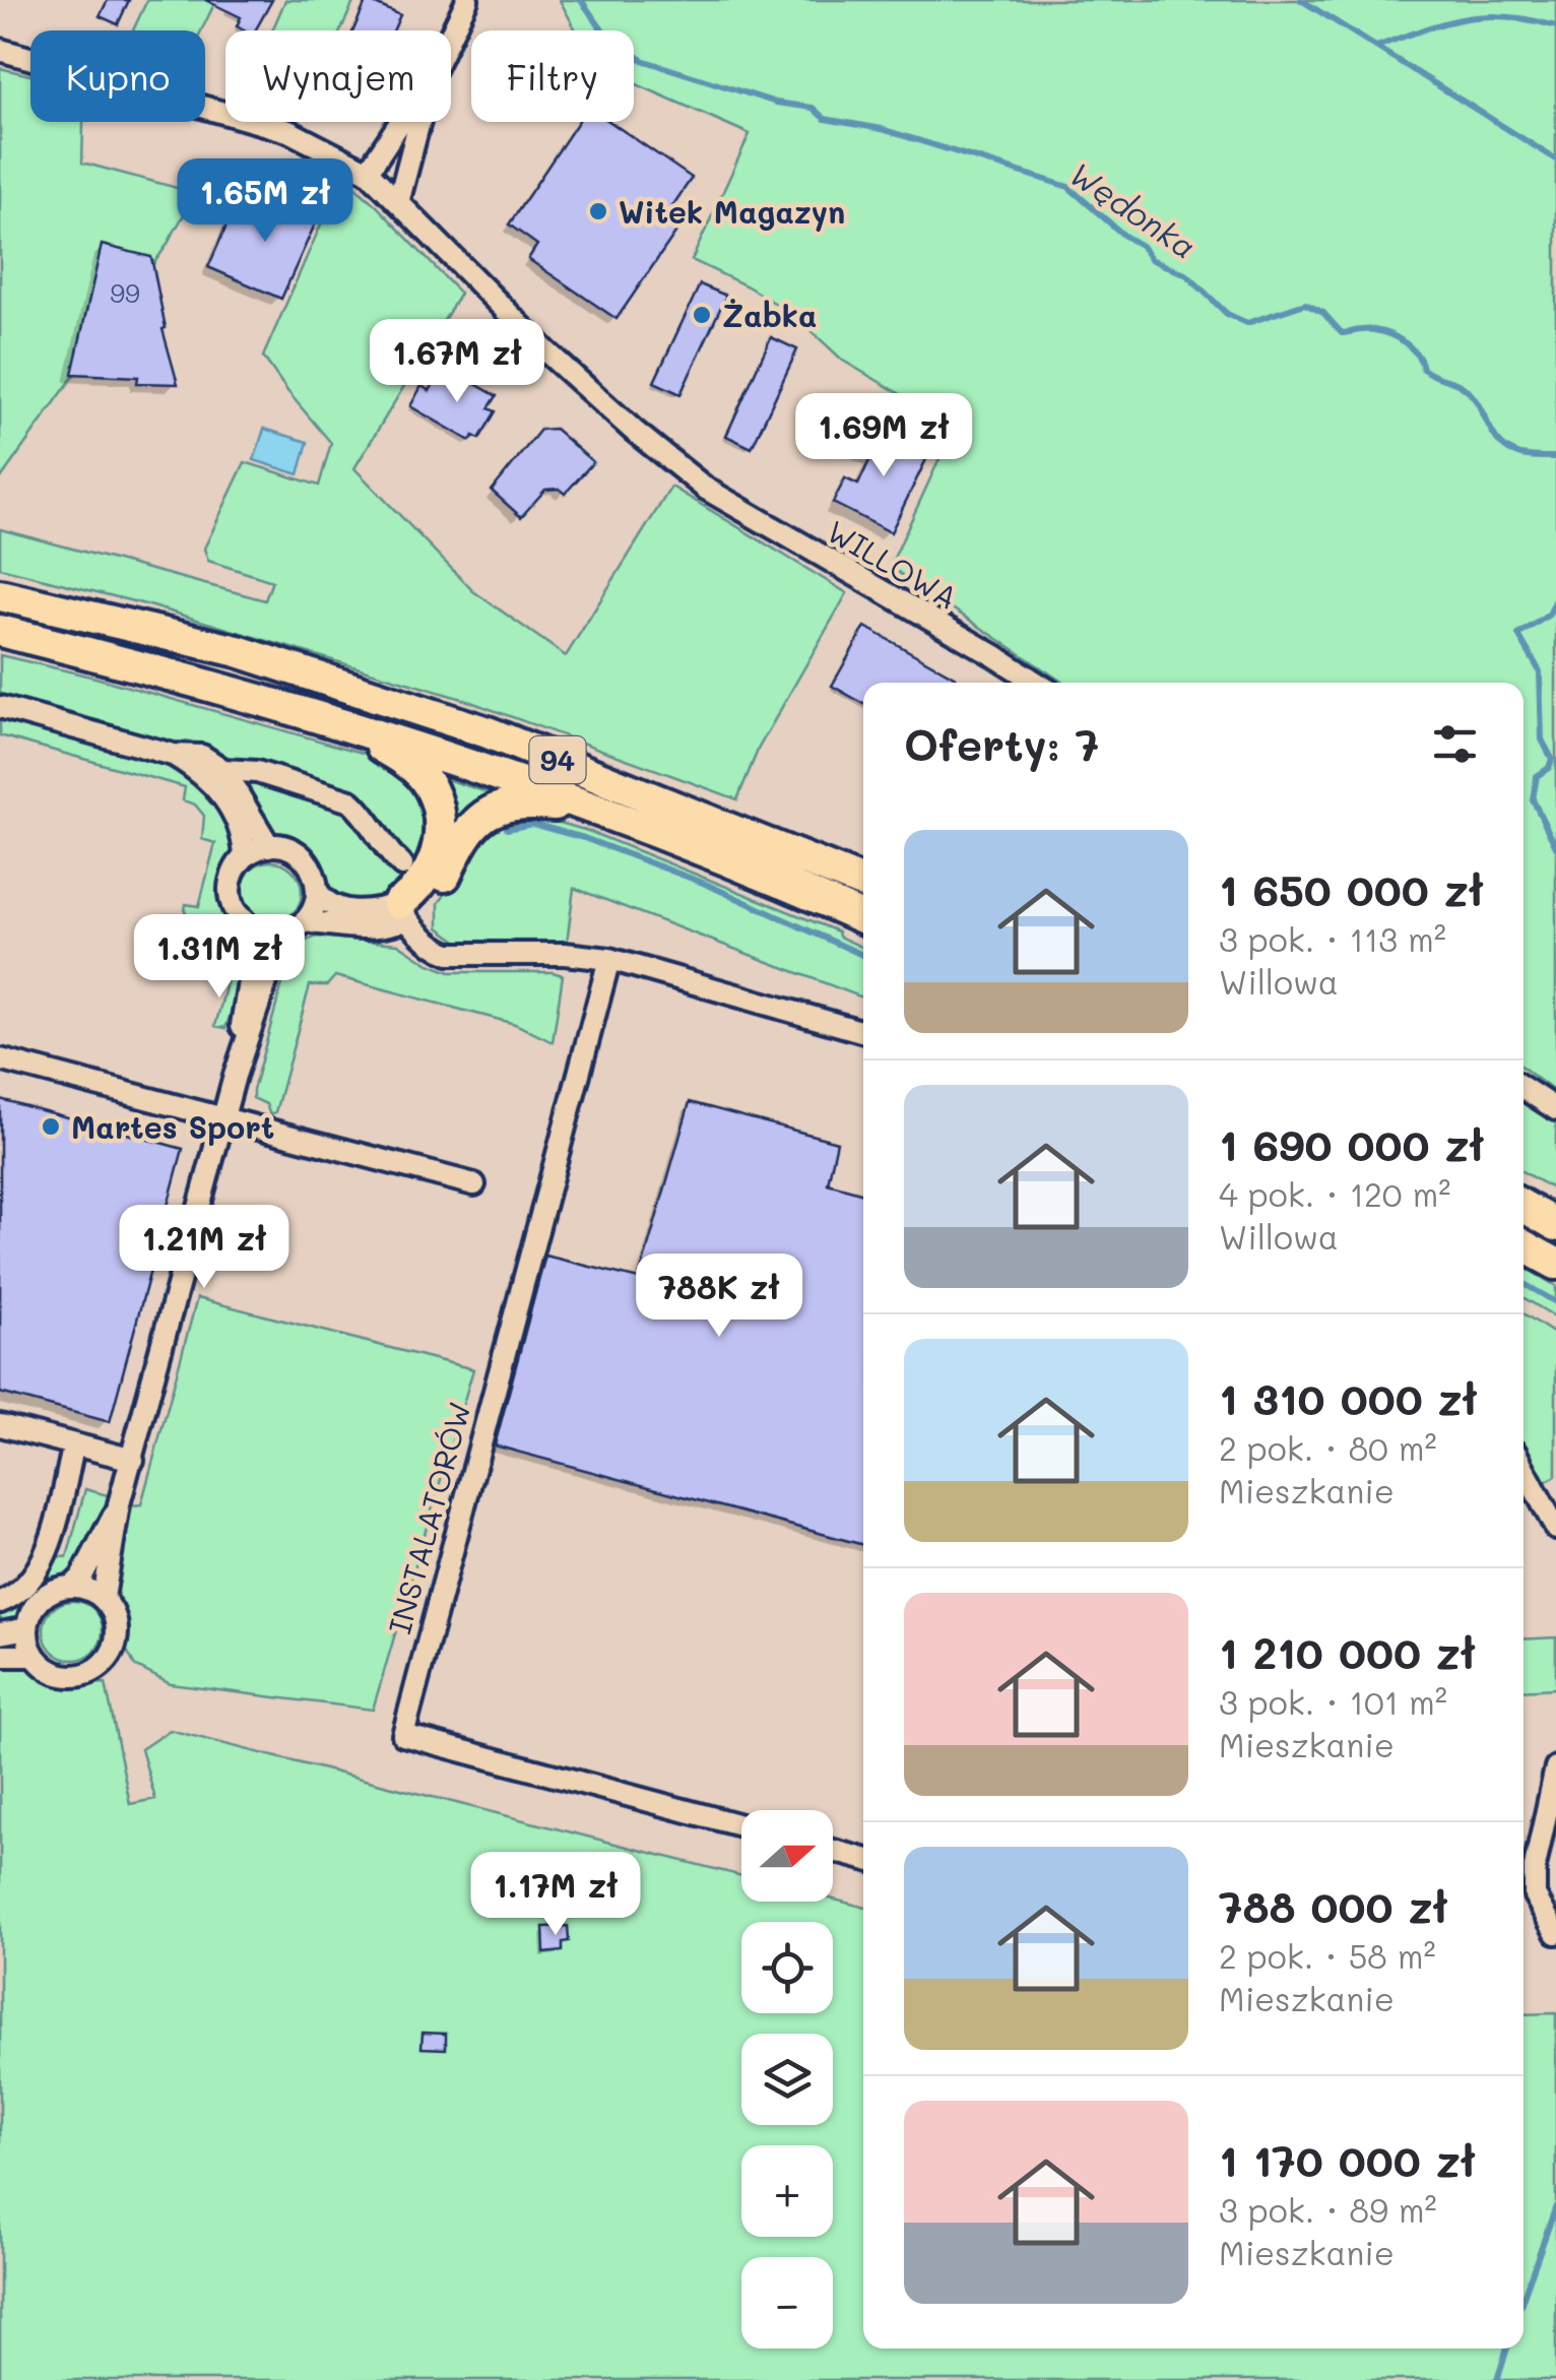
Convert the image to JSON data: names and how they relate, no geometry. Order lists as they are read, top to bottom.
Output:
{
  "streets": {
    "highway": ["94"],
    "street": ["WILLOWA", "INSTALATORÓW"]
  },
  "water": ["Wędonka"],
  "places": ["Witek Magazyn", "Żabka", "Martes Sport"],
  "house_numbers": ["99"],
  "north": "right",
  "page": {
    "chip": ["Kupno", "Wynajem", "Filtry"],
    "price": [
      "1.65M zł",
      "1.67M zł",
      "1.69M zł",
      "1.31M zł",
      "1.21M zł",
      "788K zł",
      "1.17M zł"
    ],
    "heading": "Oferty: 7",
    "list": [
      {
        "name": "1 650 000 zł",
        "note": "3 pok. · 113 m² · Willowa"
      },
      {
        "name": "1 690 000 zł",
        "note": "4 pok. · 120 m² · Willowa"
      },
      {
        "name": "1 310 000 zł",
        "note": "2 pok. · 80 m² · Mieszkanie"
      },
      {
        "name": "1 210 000 zł",
        "note": "3 pok. · 101 m² · Mieszkanie"
      },
      {
        "name": "788 000 zł",
        "note": "2 pok. · 58 m² · Mieszkanie"
      },
      {
        "name": "1 170 000 zł",
        "note": "3 pok. · 89 m² · Mieszkanie"
      }
    ],
    "map_buttons": ["+", "−"]
  }
}
